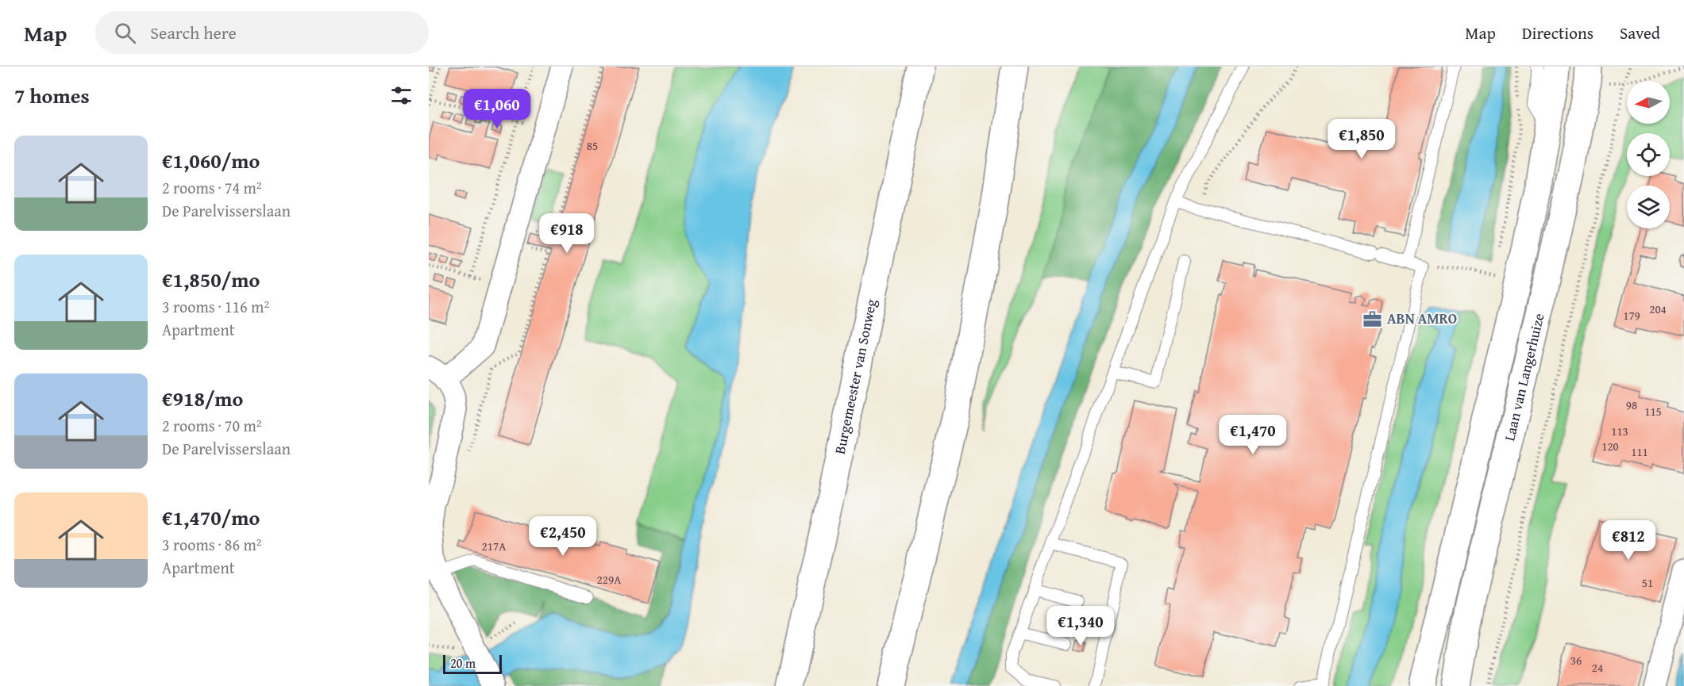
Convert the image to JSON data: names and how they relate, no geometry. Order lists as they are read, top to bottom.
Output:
{
  "streets": {
    "main road": ["Burgemeester van Sonweg", "Laan van Langerhuize"]
  },
  "places": {
    "office": ["ABN AMRO"]
  },
  "house_numbers": [
    "85",
    "204",
    "179",
    "98",
    "115",
    "113",
    "120",
    "111",
    "217A",
    "229A",
    "51",
    "36",
    "24"
  ],
  "scale_bar": "20 m",
  "north": "left",
  "page": {
    "header": "Map",
    "search": "Search here",
    "nav": ["Map", "Directions", "Saved"],
    "heading": "7 homes",
    "price": [
      "€1,060",
      "€1,850",
      "€918",
      "€1,470",
      "€2,450",
      "€812",
      "€1,340"
    ],
    "list": [
      {
        "name": "€1,060/mo",
        "note": "2 rooms · 74 m² · De Parelvisserslaan"
      },
      {
        "name": "€1,850/mo",
        "note": "3 rooms · 116 m² · Apartment"
      },
      {
        "name": "€918/mo",
        "note": "2 rooms · 70 m² · De Parelvisserslaan"
      },
      {
        "name": "€1,470/mo",
        "note": "3 rooms · 86 m² · Apartment"
      }
    ],
    "scale": "20 m"
  }
}
